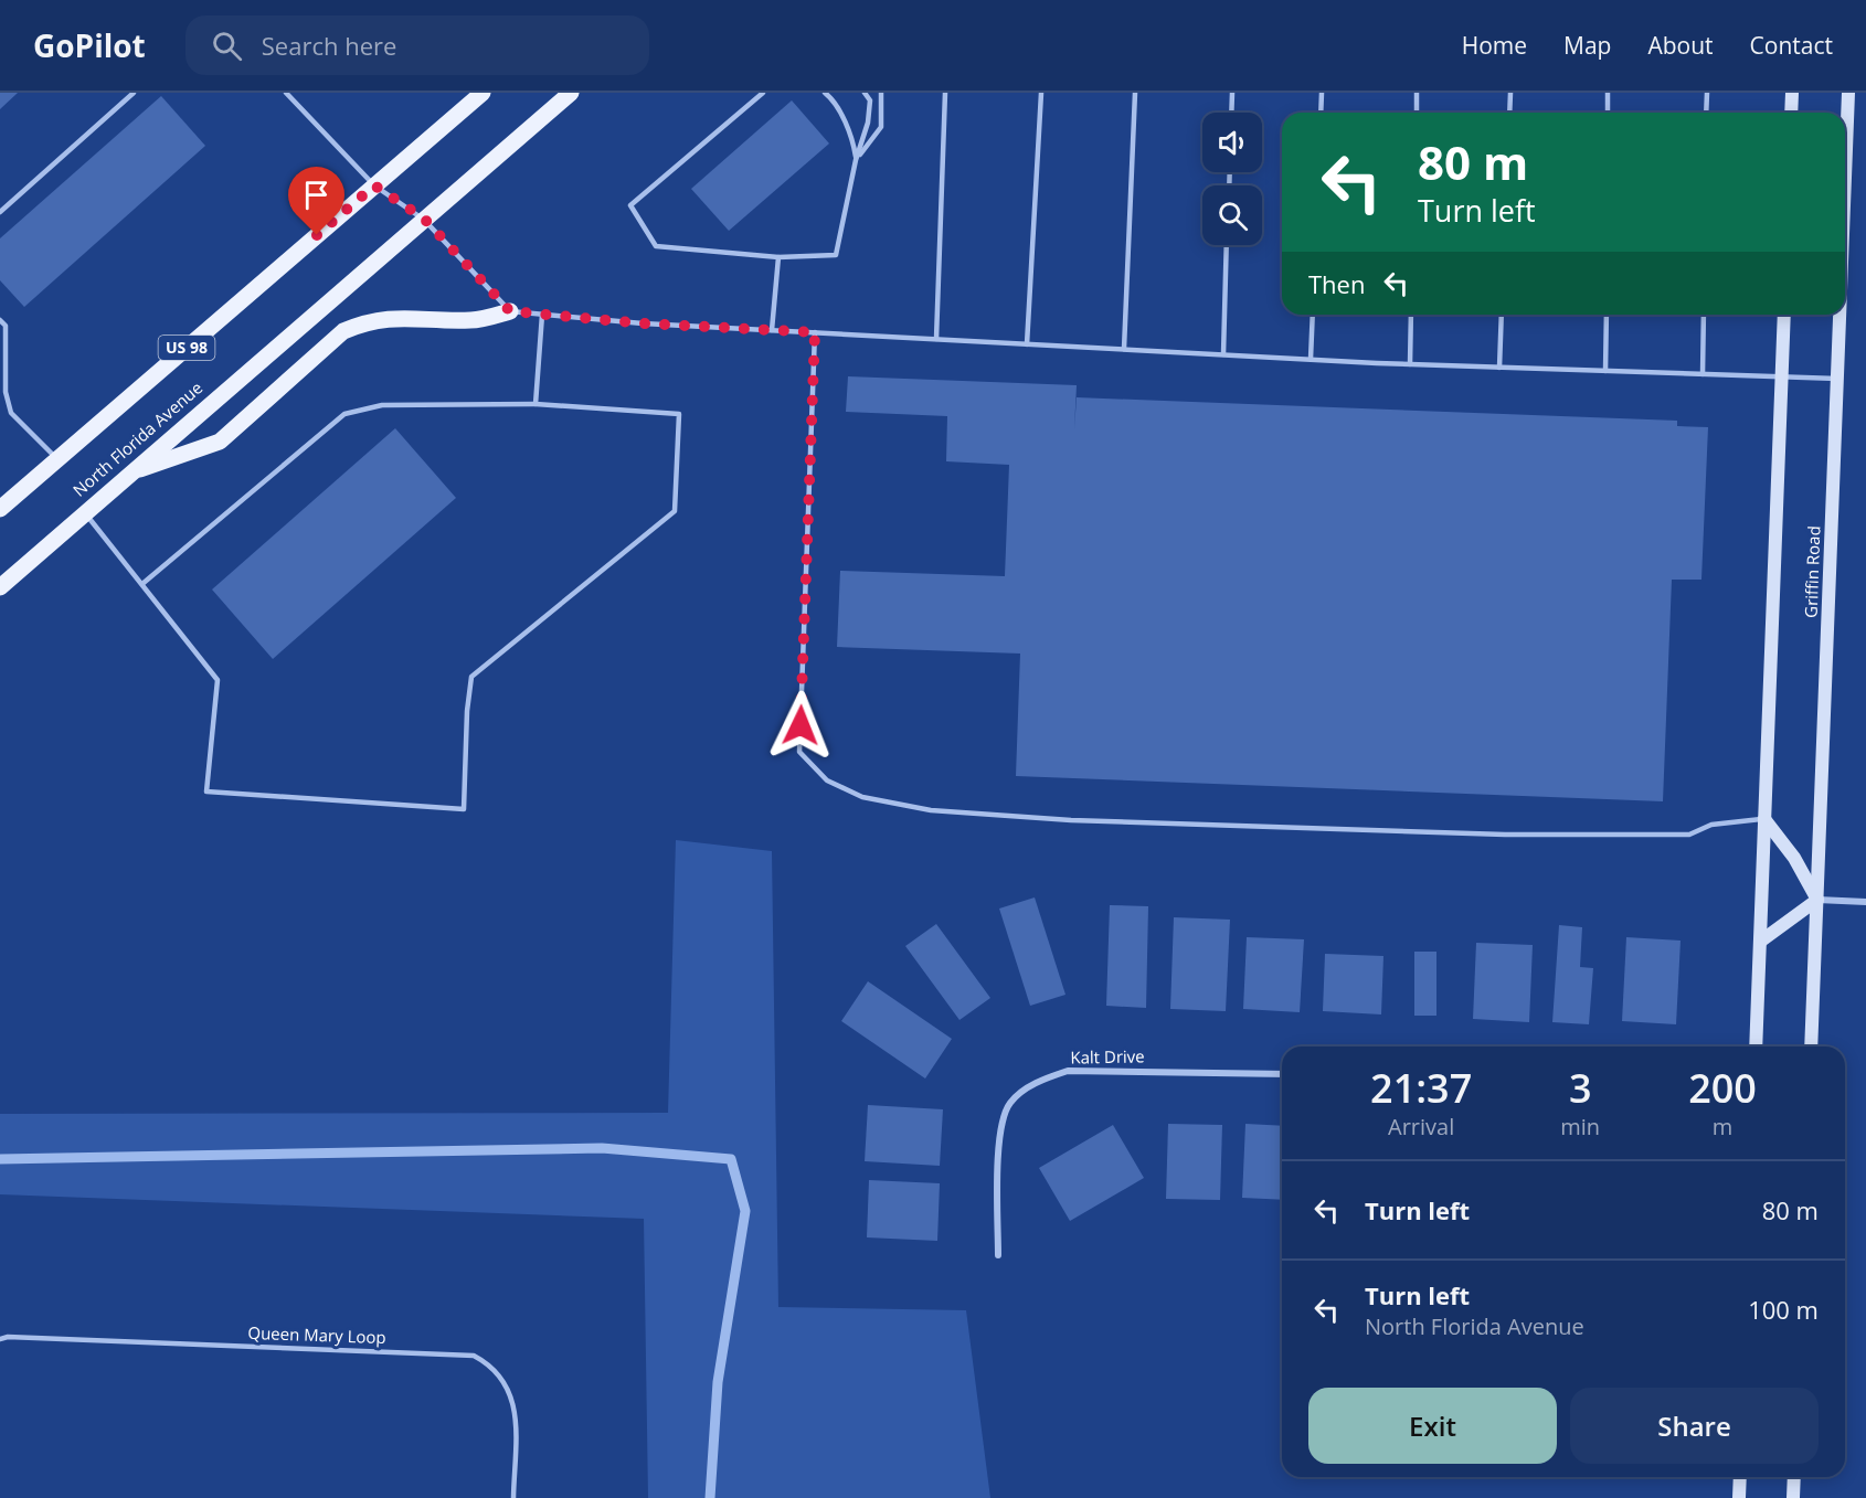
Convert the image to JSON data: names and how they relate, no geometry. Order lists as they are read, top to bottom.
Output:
{
  "streets": {
    "main road": ["US 98", "North Florida Avenue"],
    "street": ["Griffin Road", "Kalt Drive"],
    "lane": ["Queen Mary Loop"]
  },
  "page": {
    "header": "GoPilot",
    "search": "Search here",
    "nav": [
      "Home",
      "Map",
      "About",
      "Contact"
    ],
    "turn": ["80 m", "Turn left"],
    "then": "Then",
    "eta": [
      "21:37",
      "Arrival",
      "3",
      "min",
      "200",
      "m"
    ],
    "list": [
      {
        "name": "Turn left",
        "value": "80 m"
      },
      {
        "name": "Turn left",
        "note": "North Florida Avenue",
        "value": "100 m"
      }
    ],
    "buttons": ["Exit", "Share"]
  }
}
